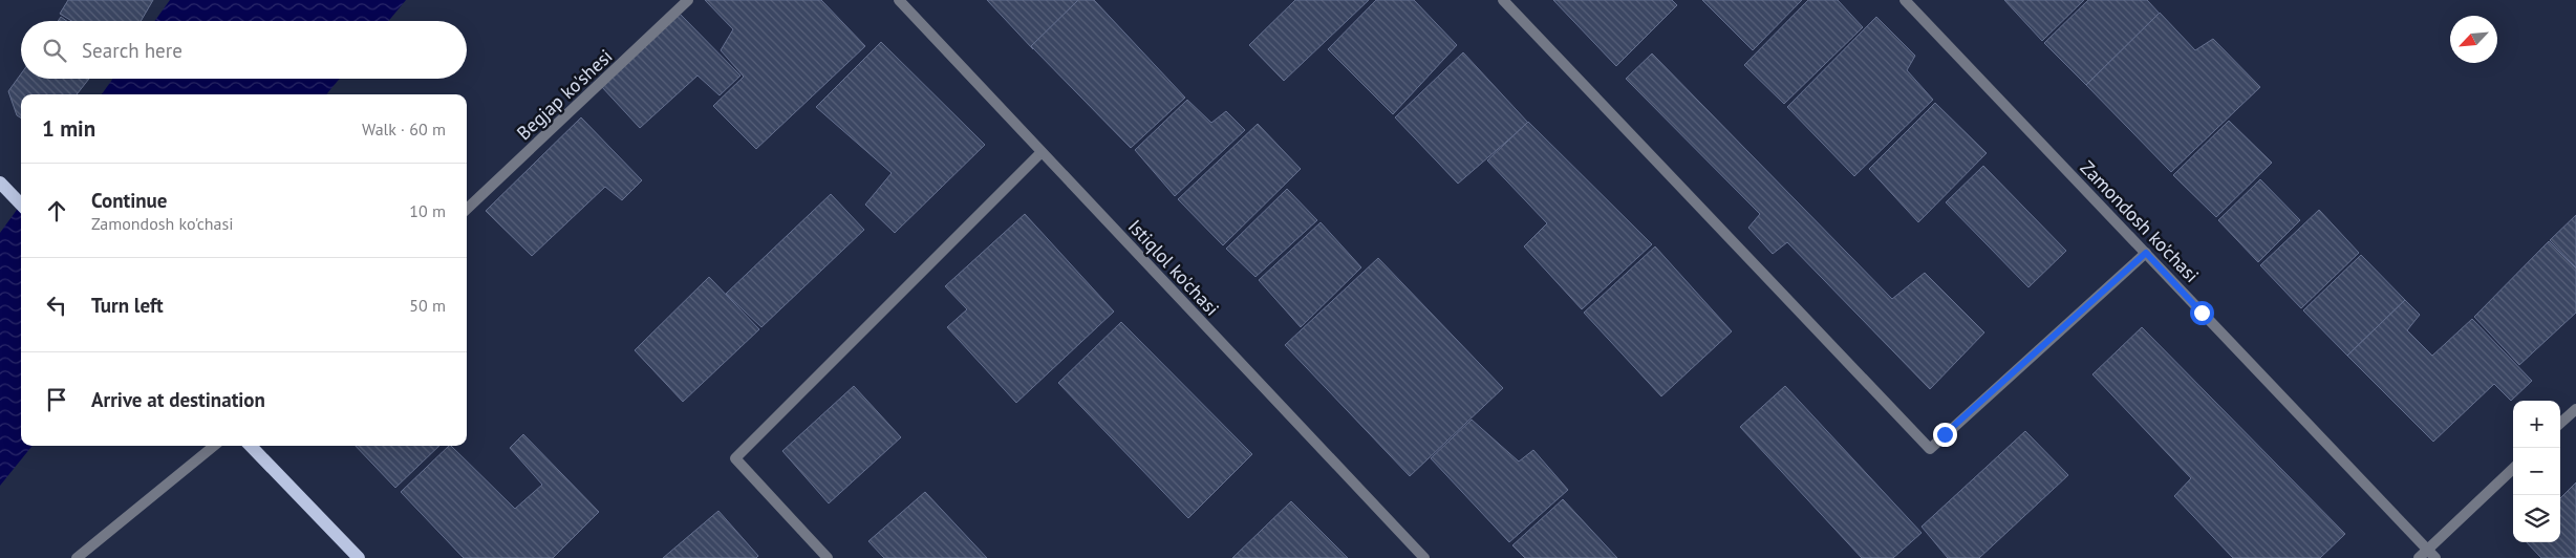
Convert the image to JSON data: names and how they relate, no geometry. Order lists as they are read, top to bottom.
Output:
{
  "streets": {
    "street": ["Begjap ko'shesi", "Zamondosh ko'chasi", "Istiqlol ko'chasi"]
  },
  "north": "bottom left",
  "page": {
    "search": "Search here",
    "heading": ["1 min", "Walk · 60 m"],
    "list": [
      ["Continue", "Zamondosh ko'chasi", "10 m"],
      ["Turn left", "50 m"],
      "Arrive at destination"
    ],
    "map_buttons": ["+", "−"]
  }
}
